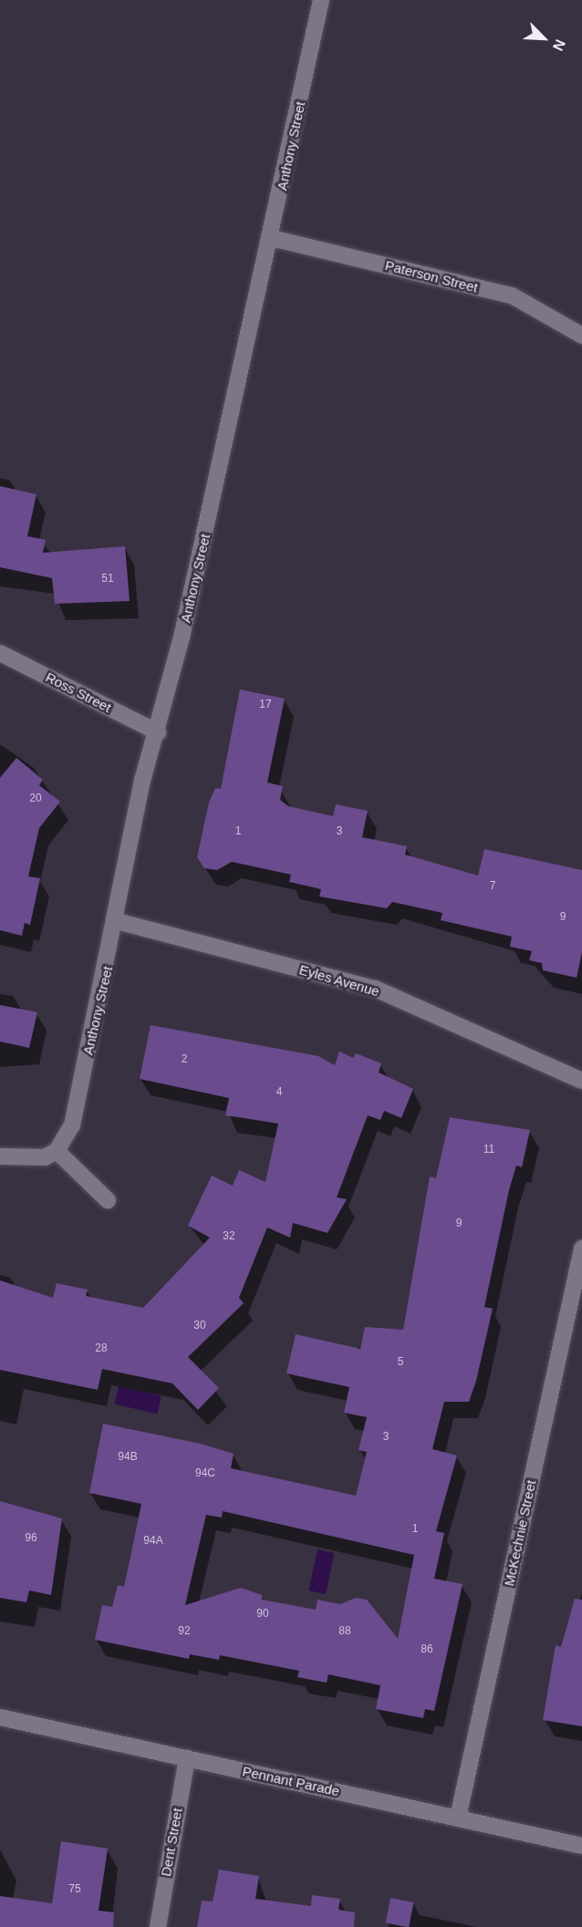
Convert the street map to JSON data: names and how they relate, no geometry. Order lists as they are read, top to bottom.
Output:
{
  "streets": {
    "street": [
      "Anthony Street",
      "Paterson Street",
      "Ross Street",
      "Eyles Avenue",
      "McKechnie Street",
      "Pennant Parade",
      "Dent Street"
    ]
  },
  "crossings": [
    ["Anthony Street", "Paterson Street"],
    ["Anthony Street", "Ross Street"],
    ["Anthony Street", "Eyles Avenue"],
    ["McKechnie Street", "Pennant Parade"],
    ["Pennant Parade", "Dent Street"]
  ],
  "house_numbers": [
    "51",
    "17",
    "20",
    "1",
    "3",
    "7",
    "9",
    "2",
    "4",
    "11",
    "9",
    "32",
    "30",
    "28",
    "5",
    "3",
    "94B",
    "94C",
    "1",
    "96",
    "94A",
    "90",
    "92",
    "88",
    "86",
    "75"
  ],
  "north": "bottom right"
}
